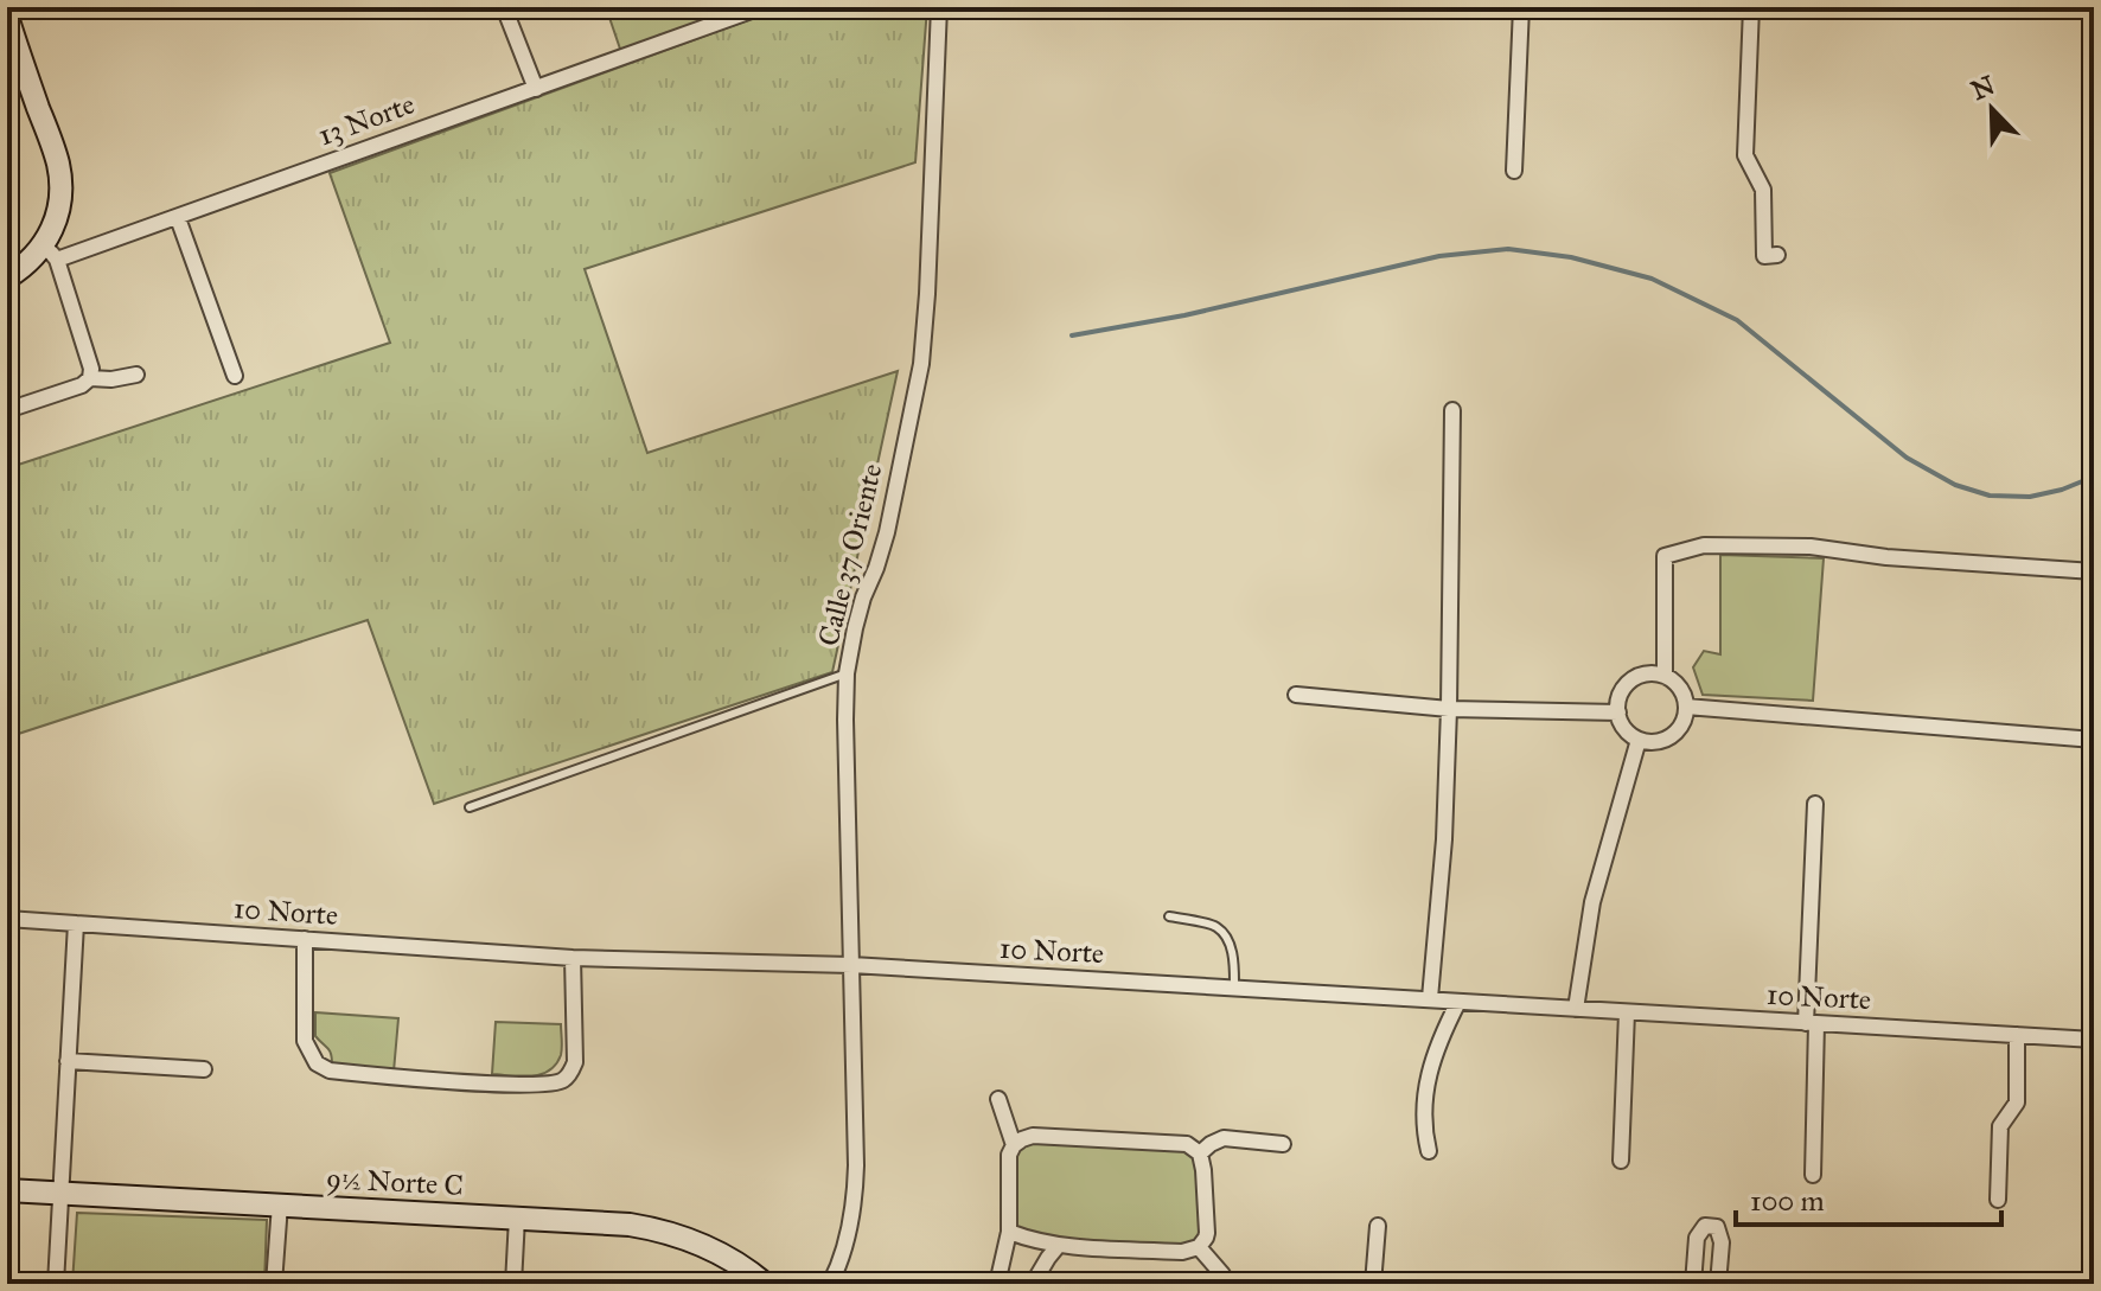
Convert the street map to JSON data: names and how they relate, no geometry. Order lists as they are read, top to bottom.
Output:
{
  "streets": {
    "street": [
      "13 Norte",
      "Calle 37 Oriente",
      "10 Norte",
      "9½ Norte C"
    ]
  },
  "crossings": [
    ["Calle 37 Oriente", "10 Norte"]
  ],
  "scale_bar": "100 m",
  "north": "top left"
}
